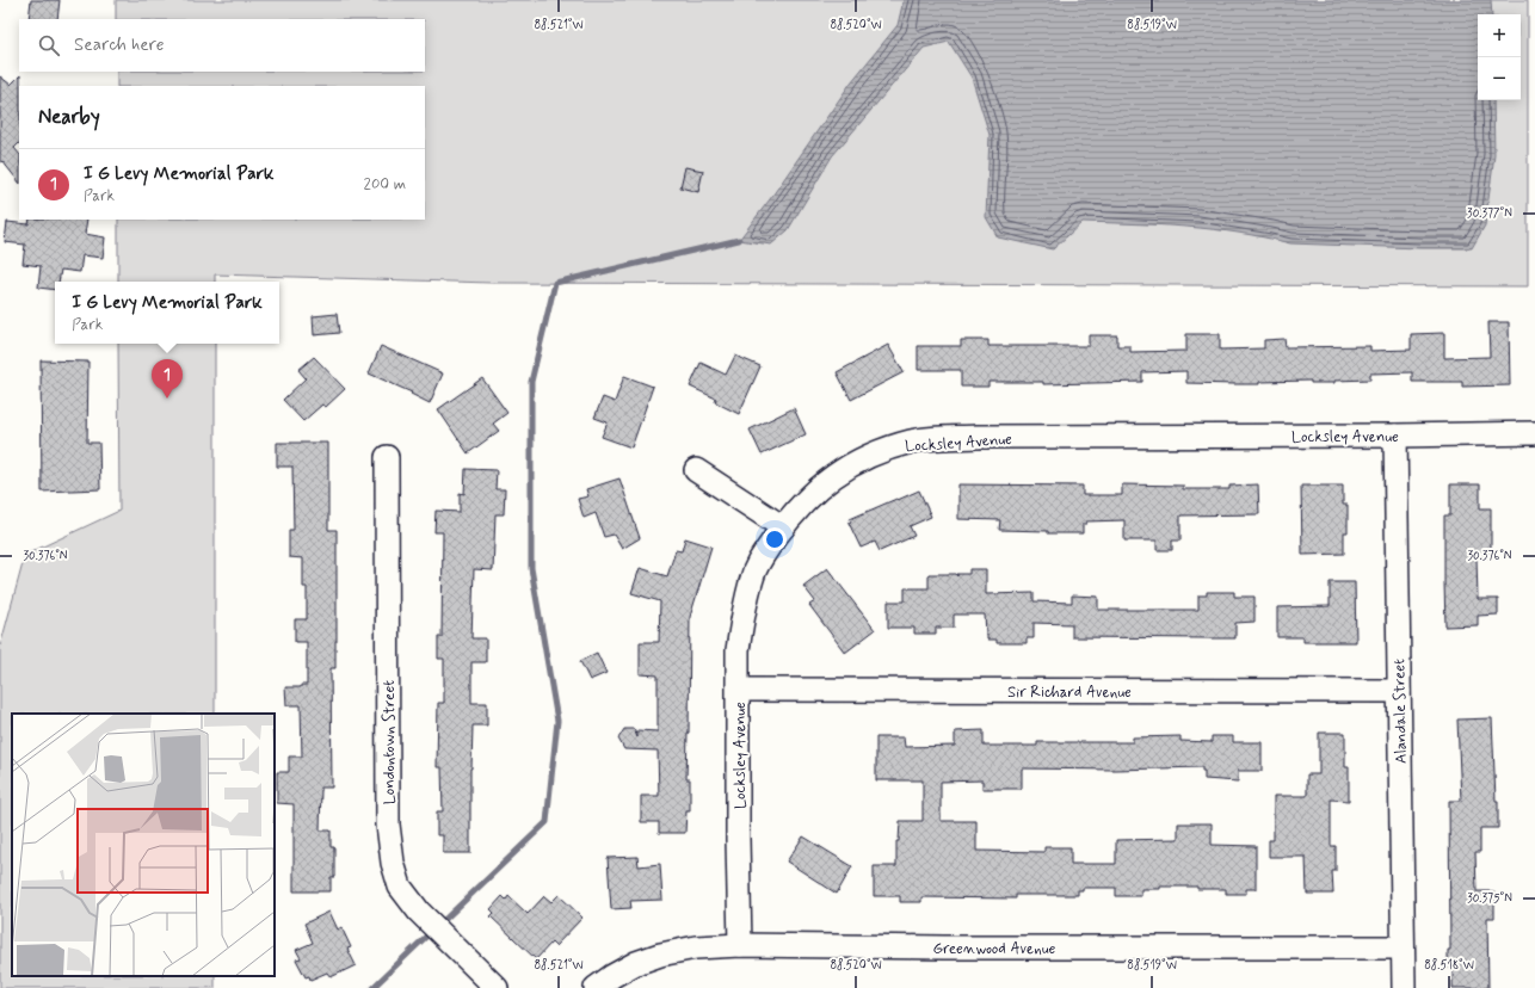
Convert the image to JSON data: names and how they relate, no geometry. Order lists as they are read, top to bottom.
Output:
{
  "streets": {
    "street": [
      "Locksley Avenue",
      "Sir Richard Avenue",
      "Alandale Street",
      "Londontown Street",
      "Greenwood Avenue"
    ]
  },
  "crossings": [
    ["Locksley Avenue", "Sir Richard Avenue"],
    ["Locksley Avenue", "Alandale Street"],
    ["Locksley Avenue", "Greenwood Avenue"],
    ["Sir Richard Avenue", "Alandale Street"],
    ["Alandale Street", "Greenwood Avenue"]
  ],
  "page": {
    "map_buttons": ["+", "−"],
    "search": "Search here",
    "heading": "Nearby",
    "list": [
      {
        "mark": "1",
        "name": "I G Levy Memorial Park",
        "note": "Park",
        "value": "200 m"
      }
    ],
    "popup": ["I G Levy Memorial Park", "Park"],
    "pins": "1"
  },
  "coordinates": [
    "88.521°W",
    "88.520°W",
    "88.519°W",
    "30.377°N",
    "30.376°N",
    "30.375°N",
    "88.518°W"
  ]
}
